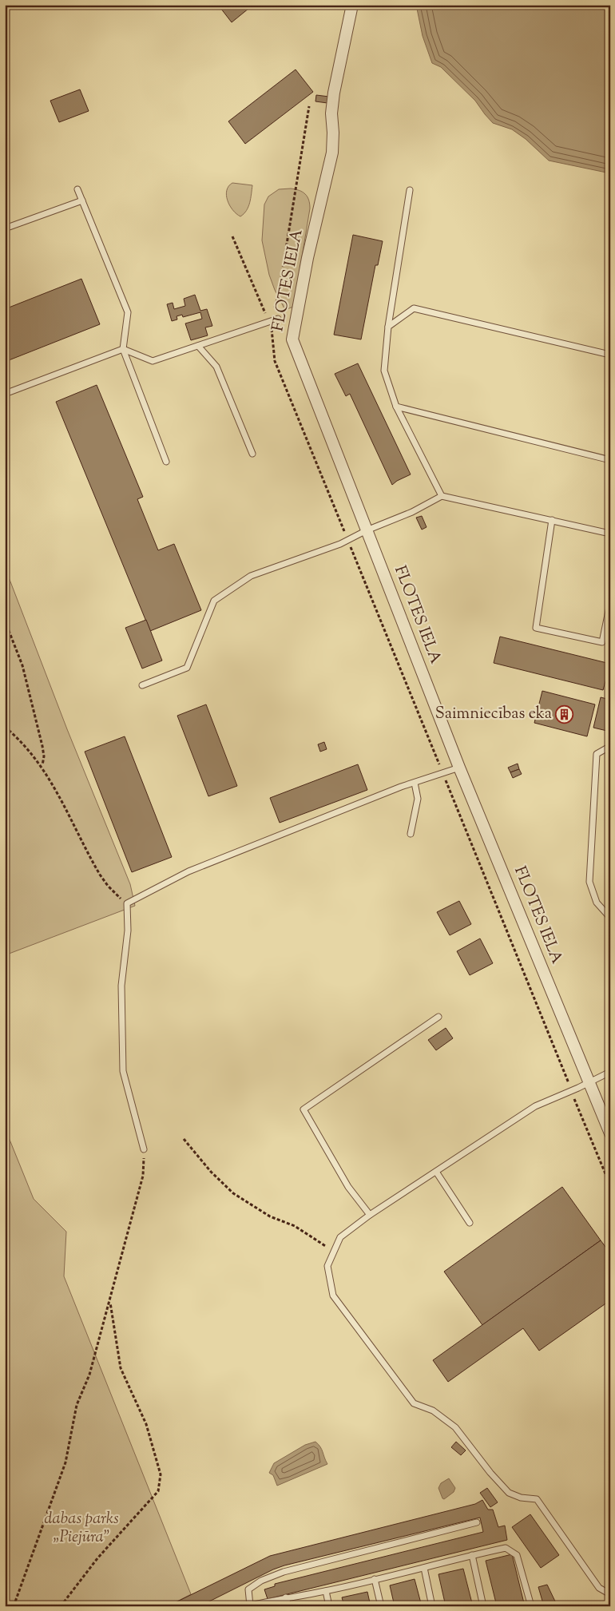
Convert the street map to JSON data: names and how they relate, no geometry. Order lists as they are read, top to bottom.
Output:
{
  "streets": {
    "street": ["FLOTES IELA"]
  },
  "parks": ["dabas parks „Piejūra”"],
  "places": {
    "building": ["Saimniecības eka"]
  }
}
